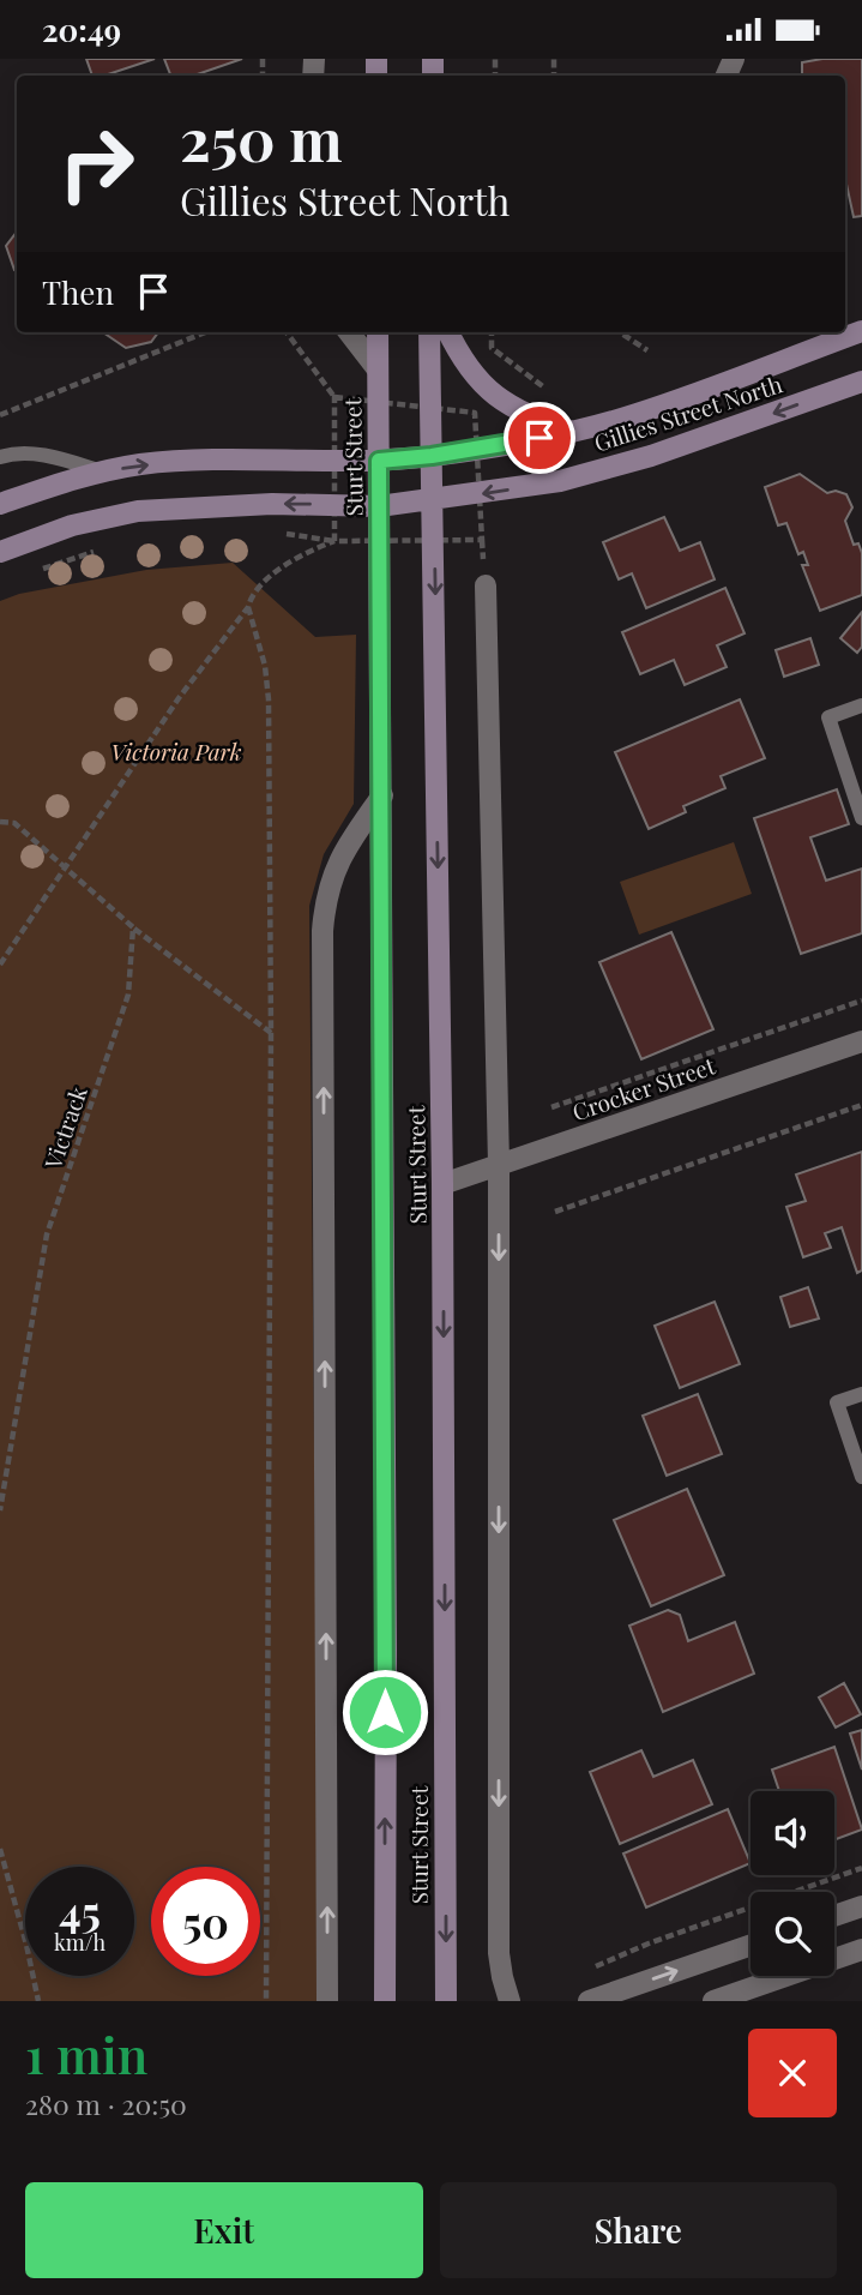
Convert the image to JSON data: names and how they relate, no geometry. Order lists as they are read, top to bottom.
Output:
{
  "streets": {
    "main road": ["Gillies Street North", "Sturt Street"],
    "street": ["Crocker Street"],
    "path": ["Victrack"]
  },
  "crossings": [
    ["Gillies Street North", "Sturt Street"],
    ["Sturt Street", "Crocker Street"]
  ],
  "parks": ["Victoria Park"],
  "page": {
    "status": "20:49",
    "turn": ["250 m", "Gillies Street North"],
    "then": "Then",
    "speed": "45 km/h",
    "limit": "50",
    "heading": ["1 min", "280 m · 20:50"],
    "buttons": ["Exit", "Share"]
  }
}
